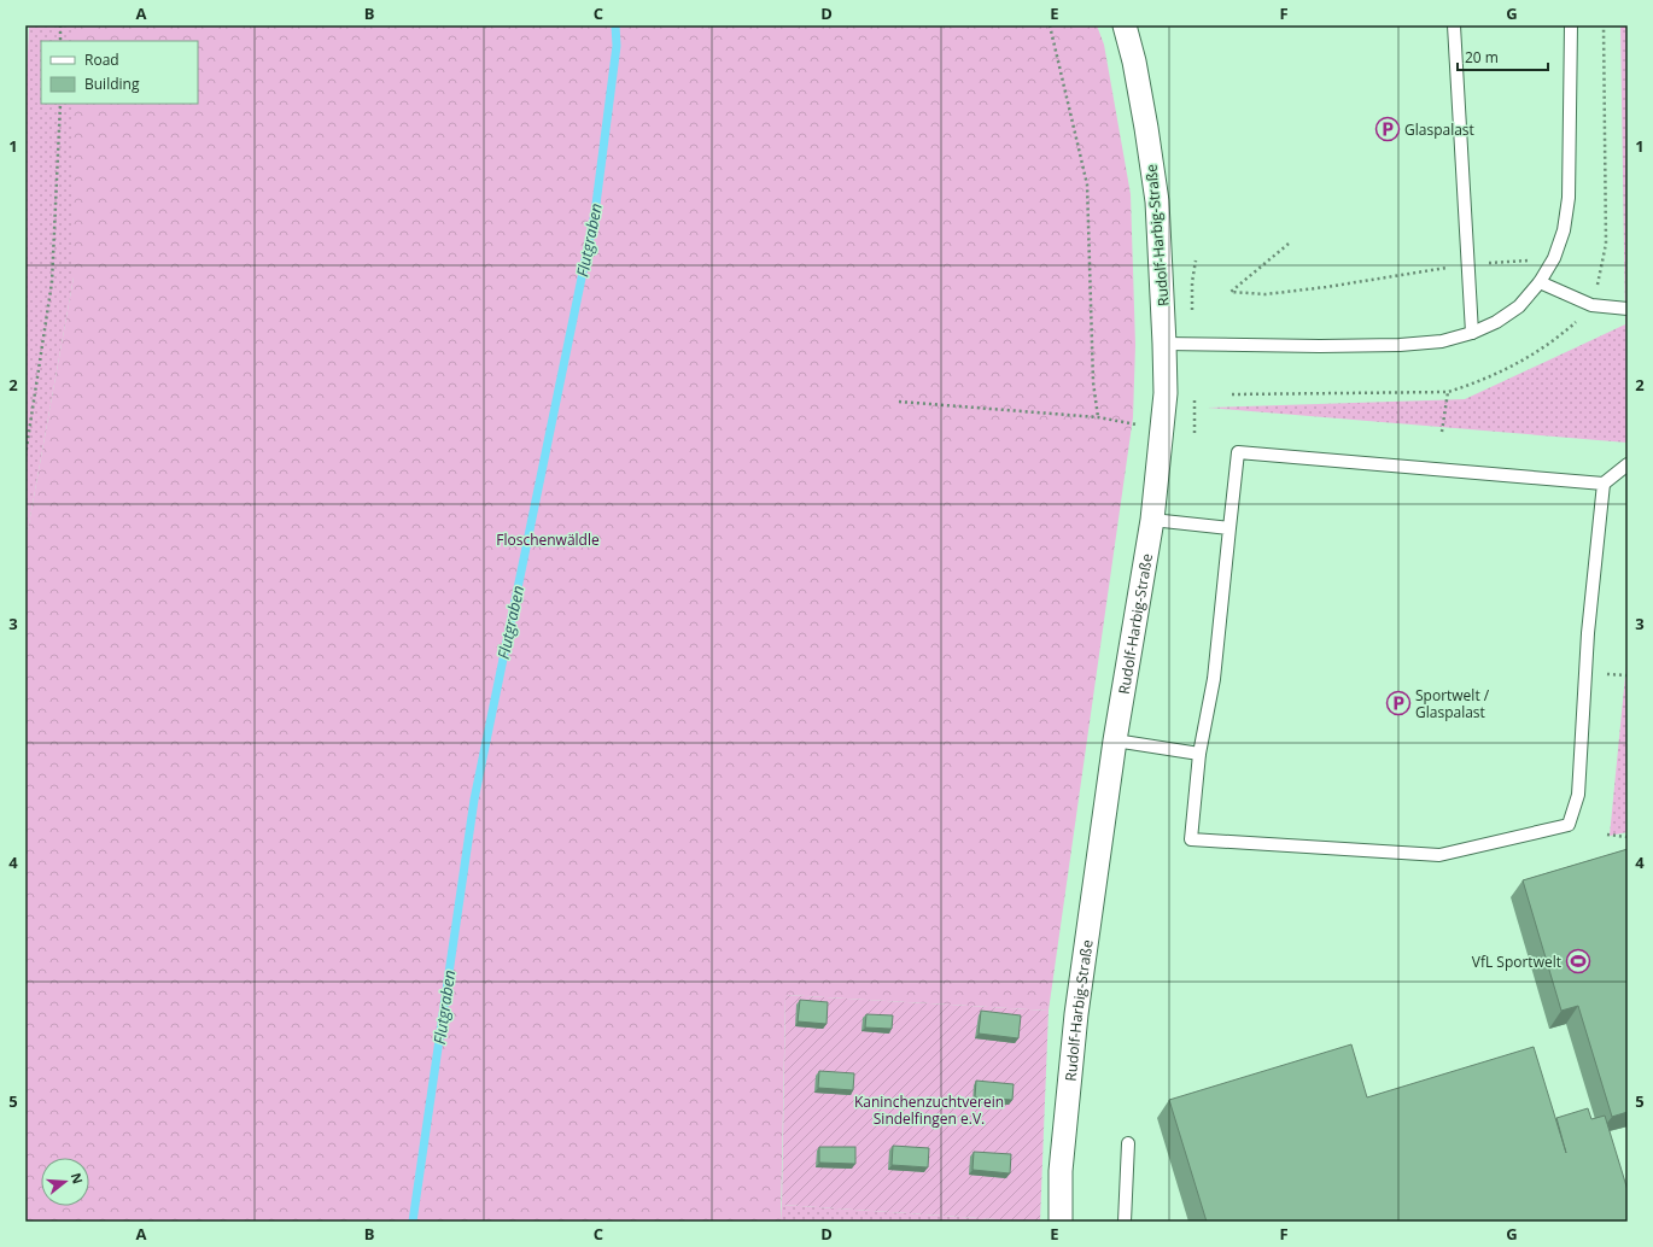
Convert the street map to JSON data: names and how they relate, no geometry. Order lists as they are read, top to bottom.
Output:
{
  "streets": {
    "street": ["Rudolf-Harbig-Straße"]
  },
  "water": ["Flutgraben"],
  "parks": ["Floschenwäldle", "Kaninchenzuchtverein Sindelfingen e.V."],
  "places": {
    "parking": ["Glaspalast", "Sportwelt / Glaspalast"],
    "sports": ["VfL Sportwelt"]
  },
  "legend": ["Road", "Building"],
  "scale_bar": "20 m",
  "north": "right",
  "grid": {
    "columns": [
      "A",
      "B",
      "C",
      "D",
      "E",
      "F",
      "G"
    ],
    "rows": [
      "1",
      "2",
      "3",
      "4",
      "5"
    ]
  }
}
